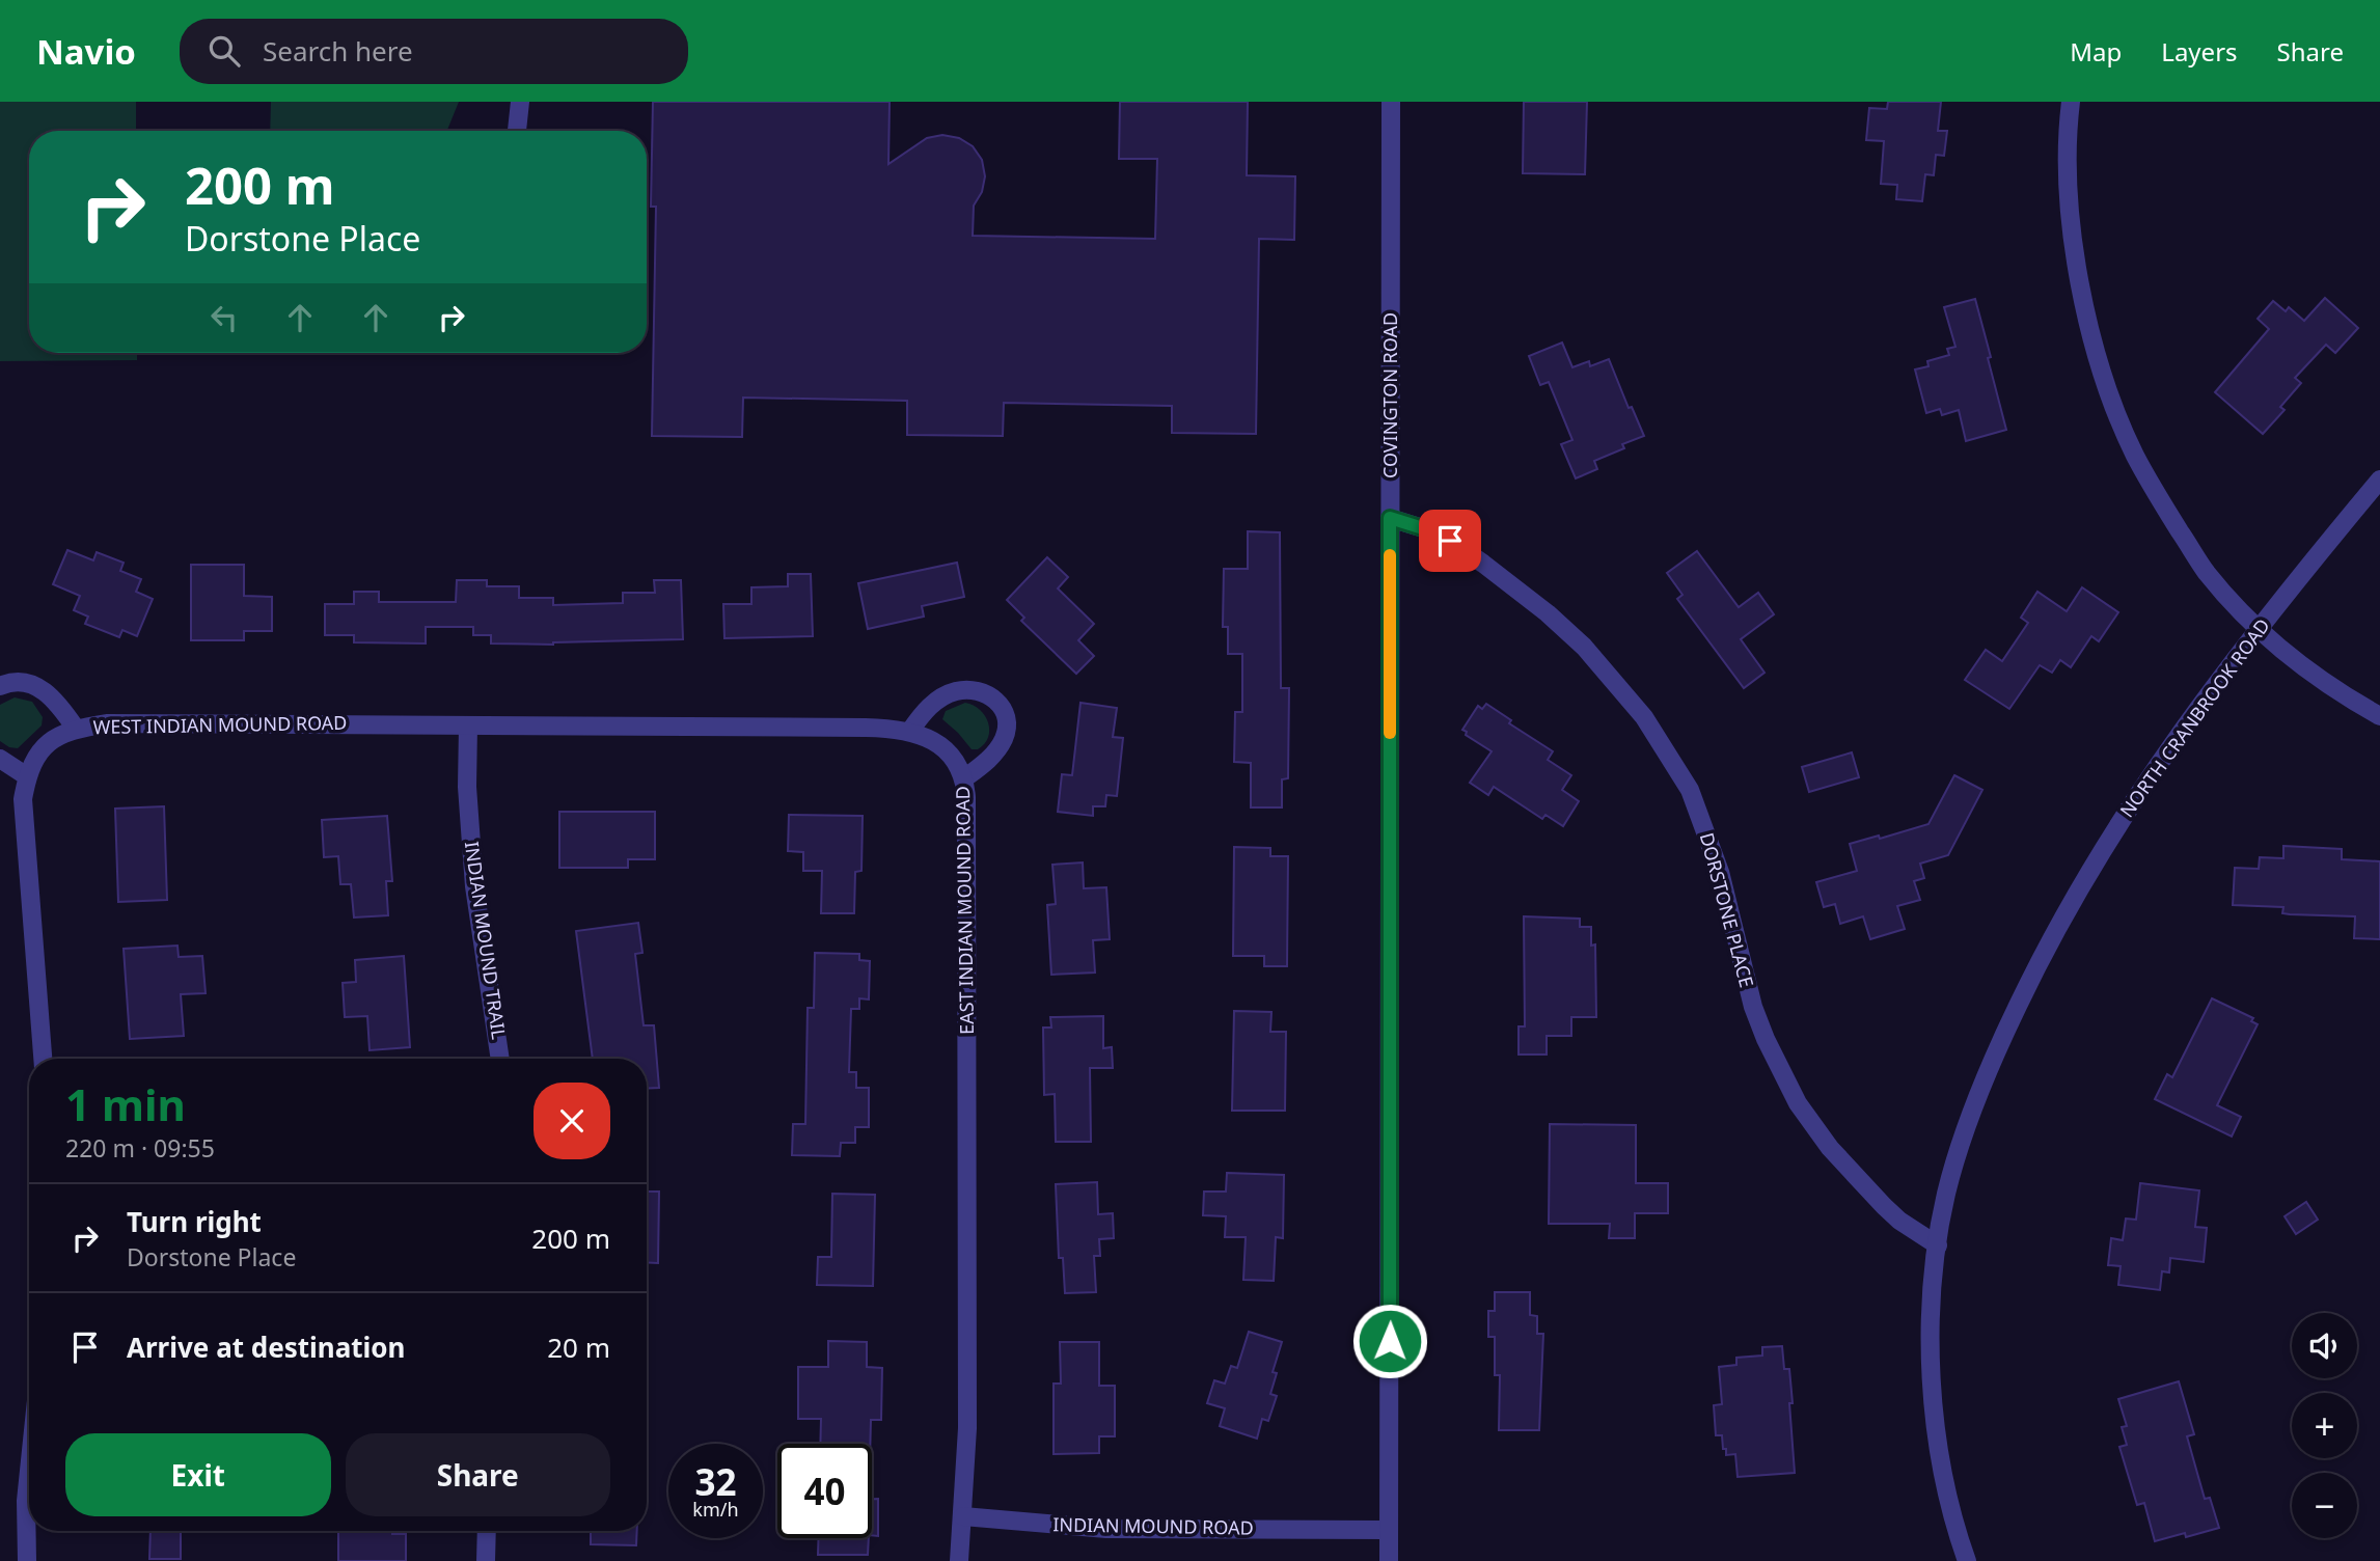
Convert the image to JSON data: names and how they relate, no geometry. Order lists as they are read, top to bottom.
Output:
{
  "streets": {
    "street": [
      "COVINGTON ROAD",
      "NORTH CRANBROOK ROAD",
      "WEST INDIAN MOUND ROAD",
      "EAST INDIAN MOUND ROAD",
      "DORSTONE PLACE",
      "INDIAN MOUND TRAIL",
      "INDIAN MOUND ROAD"
    ]
  },
  "crossings": [
    ["COVINGTON ROAD", "DORSTONE PLACE"],
    ["COVINGTON ROAD", "INDIAN MOUND ROAD"],
    ["NORTH CRANBROOK ROAD", "DORSTONE PLACE"],
    ["WEST INDIAN MOUND ROAD", "EAST INDIAN MOUND ROAD"],
    ["WEST INDIAN MOUND ROAD", "INDIAN MOUND TRAIL"],
    ["EAST INDIAN MOUND ROAD", "INDIAN MOUND TRAIL"],
    ["EAST INDIAN MOUND ROAD", "INDIAN MOUND ROAD"]
  ],
  "page": {
    "header": "Navio",
    "search": "Search here",
    "nav": ["Map", "Layers", "Share"],
    "turn": ["200 m", "Dorstone Place"],
    "heading": ["1 min", "220 m · 09:55"],
    "list": [
      {
        "name": "Turn right",
        "note": "Dorstone Place",
        "value": "200 m"
      },
      {
        "name": "Arrive at destination",
        "value": "20 m"
      }
    ],
    "map_buttons": ["+", "−"],
    "buttons": ["Exit", "Share"],
    "speed": "32 km/h",
    "limit": "40"
  }
}
